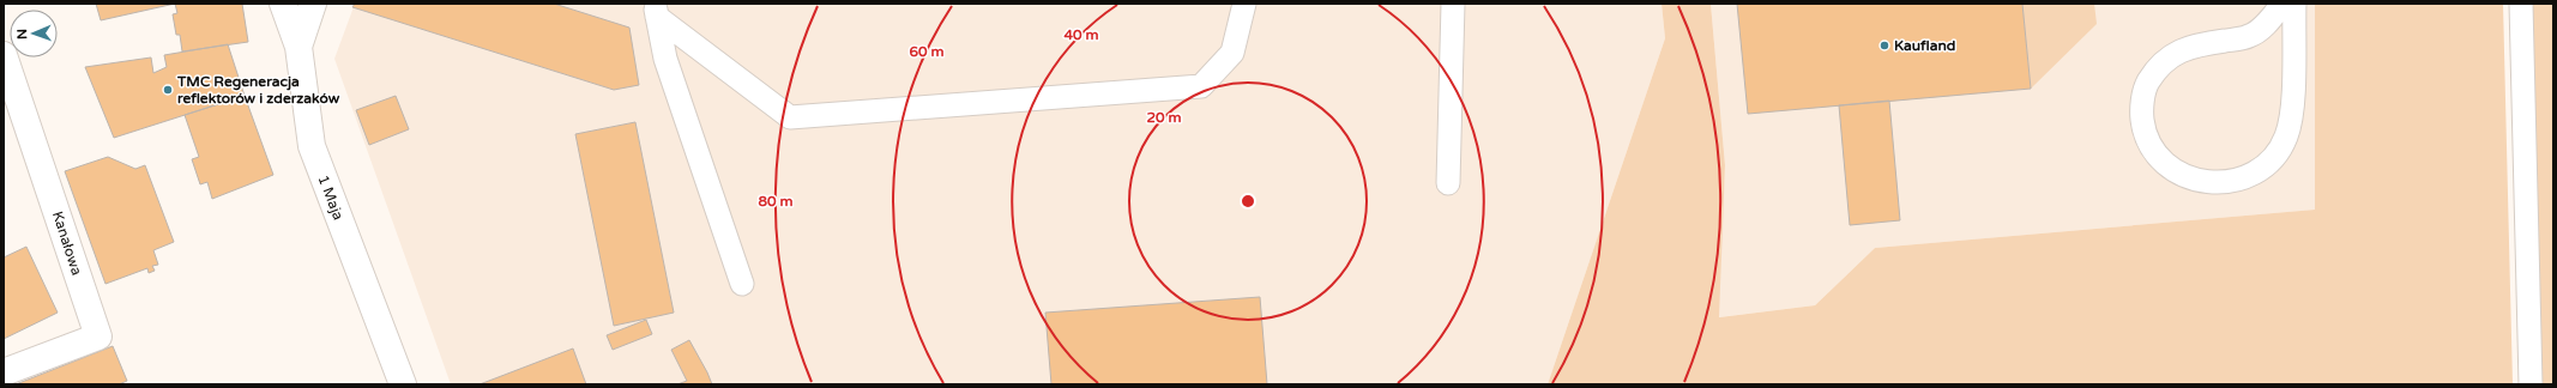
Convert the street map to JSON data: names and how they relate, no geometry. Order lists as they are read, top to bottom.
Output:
{
  "streets": {
    "street": ["1 Maja", "Kanałowa"]
  },
  "places": ["Kaufland", "TMC Regeneracja reflektorów i zderzaków"],
  "north": "left",
  "rings": [
    "40 m",
    "60 m",
    "20 m",
    "80 m"
  ]
}
